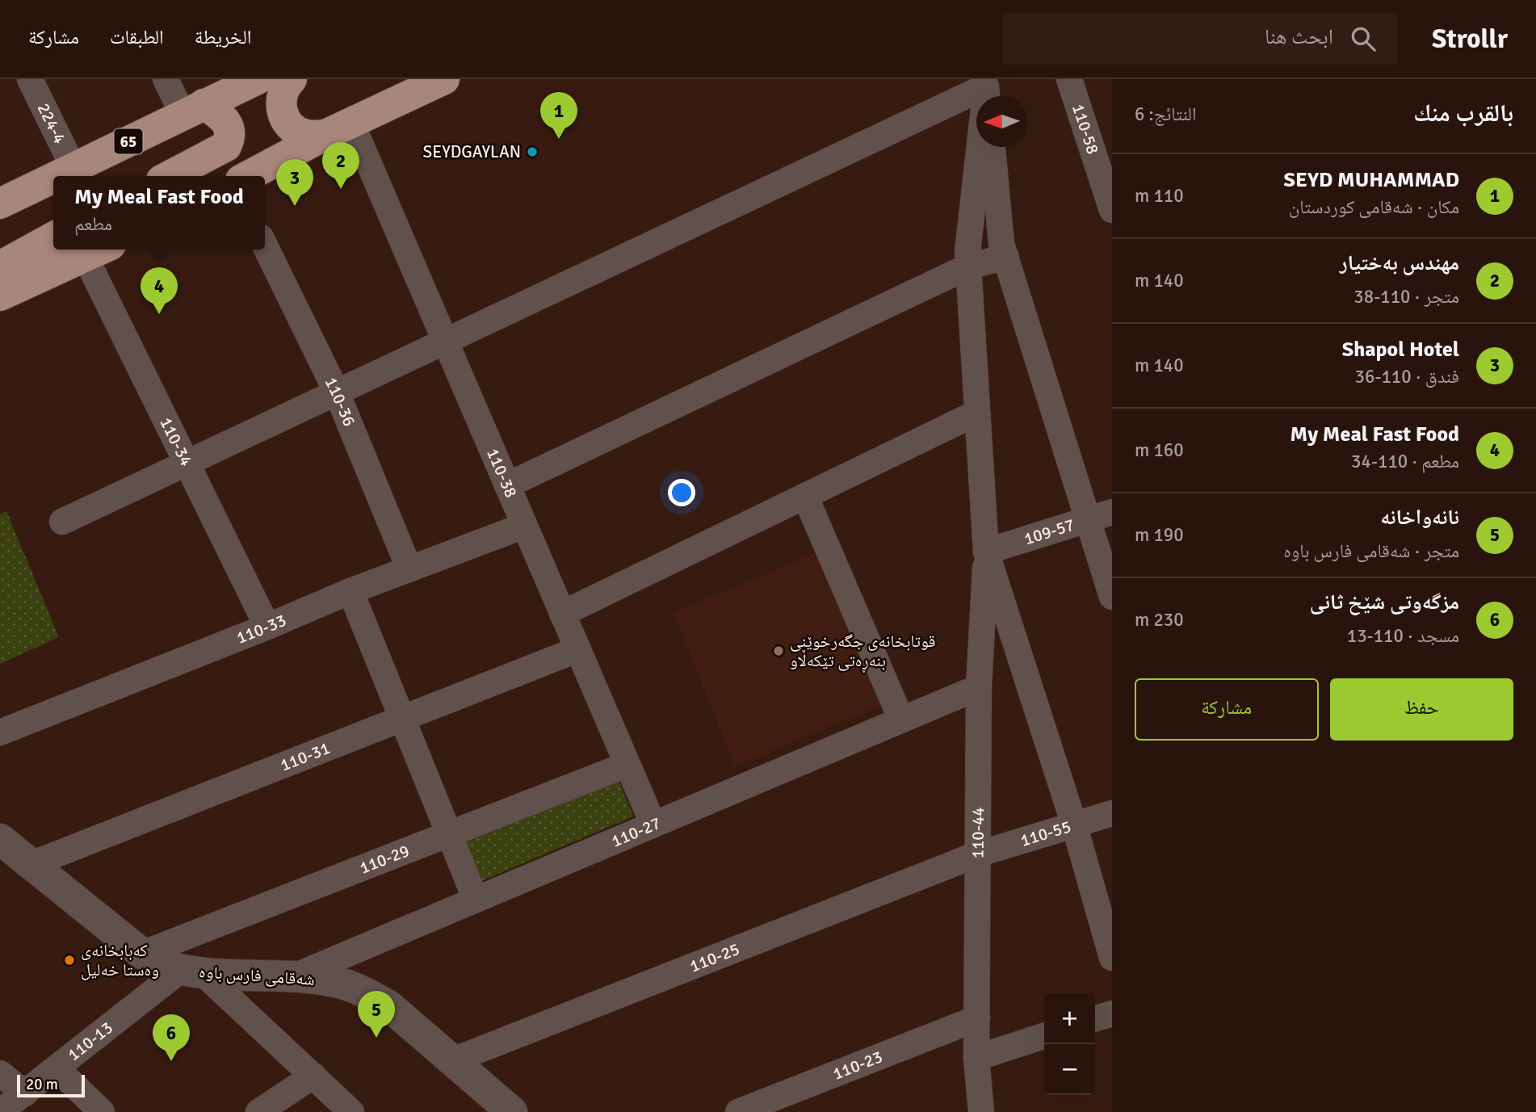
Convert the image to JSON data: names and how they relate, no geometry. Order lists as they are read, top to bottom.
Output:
{
  "streets": {
    "highway": ["65"],
    "street": [
      "224-4",
      "110-58",
      "110-36",
      "110-34",
      "110-38",
      "109-57",
      "110-33",
      "110-31",
      "110-27",
      "110-44",
      "110-55",
      "110-29",
      "110-25",
      "شەقامی فارس باوە",
      "110-13",
      "110-23"
    ]
  },
  "crossings": [
    ["224-4", "65"],
    ["110-36", "110-33"],
    ["110-34", "110-33"],
    ["110-38", "110-33"],
    ["110-38", "110-31"],
    ["110-38", "110-27"],
    ["110-38", "110-29"],
    ["109-57", "110-44"],
    ["110-31", "شەقامی فارس باوە"],
    ["110-27", "110-44"],
    ["110-27", "شەقامی فارس باوە"],
    ["110-44", "110-55"],
    ["110-44", "110-25"],
    ["110-44", "110-23"],
    ["110-55", "110-25"],
    ["110-29", "شەقامی فارس باوە"],
    ["110-25", "شەقامی فارس باوە"],
    ["شەقامی فارس باوە", "110-13"]
  ],
  "places": ["SEYDGAYLAN", "قوتابخانەی جگەرخوێنی بنەڕەتی تێکەڵاو", "کەبابخانەی وەستا خەلیل"],
  "scale_bar": "20 m",
  "north": "left",
  "page": {
    "header": "Strollr",
    "search": "ابحث هنا",
    "nav": ["الخريطة", "الطبقات", "مشاركة"],
    "heading": ["بالقرب منك", "النتائج: 6"],
    "pins": [
      "1",
      "2",
      "3",
      "4",
      "5",
      "6"
    ],
    "list": [
      {
        "mark": "1",
        "name": "SEYD MUHAMMAD",
        "note": "مكان · شەقامی کوردستان",
        "value": "110 m"
      },
      {
        "mark": "2",
        "name": "مهندس بەختیار",
        "note": "متجر · 110-38",
        "value": "140 m"
      },
      {
        "mark": "3",
        "name": "Shapol Hotel",
        "note": "فندق · 110-36",
        "value": "140 m"
      },
      {
        "mark": "4",
        "name": "My Meal Fast Food",
        "note": "مطعم · 110-34",
        "value": "160 m"
      },
      {
        "mark": "5",
        "name": "نانەواخانە",
        "note": "متجر · شەقامی فارس باوە",
        "value": "190 m"
      },
      {
        "mark": "6",
        "name": "مزگەوتی شێخ ثانی",
        "note": "مسجد · 110-13",
        "value": "230 m"
      }
    ],
    "popup": ["My Meal Fast Food", "مطعم"],
    "buttons": ["حفظ", "مشاركة"],
    "map_buttons": ["+", "−"],
    "scale": "20 m"
  }
}
